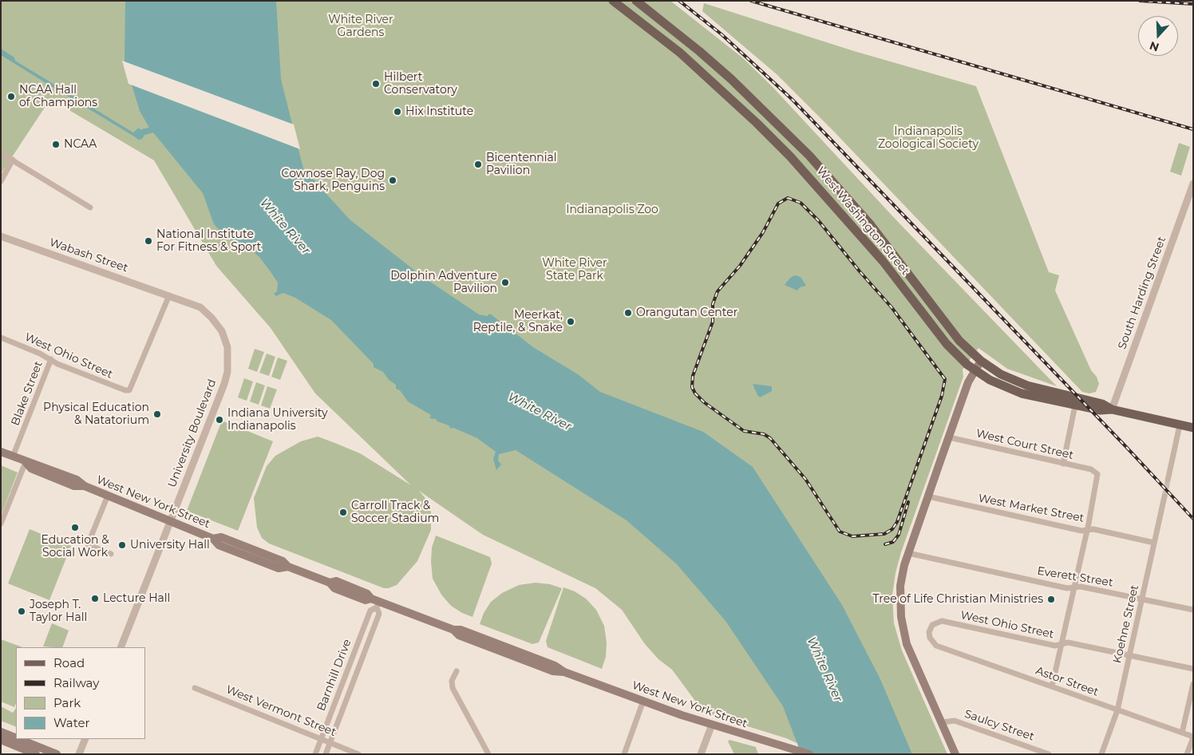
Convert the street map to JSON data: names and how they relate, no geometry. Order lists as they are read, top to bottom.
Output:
{
  "streets": {
    "main road": ["West Washington Street", "West New York Street"],
    "street": [
      "Wabash Street",
      "South Harding Street",
      "West Ohio Street",
      "Blake Street",
      "University Boulevard",
      "West Court Street",
      "West Market Street",
      "Everett Street",
      "Koehne Street",
      "Barnhill Drive",
      "Astor Street",
      "West Vermont Street",
      "Saulcy Street"
    ]
  },
  "crossings": [
    ["West Washington Street", "South Harding Street"],
    ["Wabash Street", "West Ohio Street"],
    ["Wabash Street", "University Boulevard"],
    ["West Ohio Street", "Blake Street"],
    ["West Ohio Street", "University Boulevard"],
    ["West Ohio Street", "Koehne Street"],
    ["West Ohio Street", "Astor Street"],
    ["Blake Street", "West New York Street"],
    ["University Boulevard", "West New York Street"],
    ["West Court Street", "West Market Street"],
    ["West New York Street", "Barnhill Drive"],
    ["West Market Street", "Koehne Street"],
    ["Everett Street", "Koehne Street"],
    ["Koehne Street", "Astor Street"],
    ["Barnhill Drive", "West Vermont Street"]
  ],
  "water": ["White River"],
  "parks": [
    "White River Gardens",
    "Indianapolis Zoological Society",
    "Indianapolis Zoo",
    "White River State Park"
  ],
  "places": [
    "Hilbert Conservatory",
    "NCAA Hall of Champions",
    "Hix Institute",
    "NCAA",
    "Bicentennial Pavilion",
    "Cownose Ray, Dog Shark, Penguins",
    "National Institute For Fitness & Sport",
    "Dolphin Adventure Pavilion",
    "Orangutan Center",
    "Meerkat, Reptile, & Snake",
    "Physical Education & Natatorium",
    "Indiana University Indianapolis",
    "Carroll Track & Soccer Stadium",
    "Education & Social Work",
    "University Hall",
    "Lecture Hall",
    "Tree of Life Christian Ministries",
    "Joseph T. Taylor Hall"
  ],
  "legend": [
    "Road",
    "Railway",
    "Park",
    "Water"
  ],
  "north": "bottom"
}
